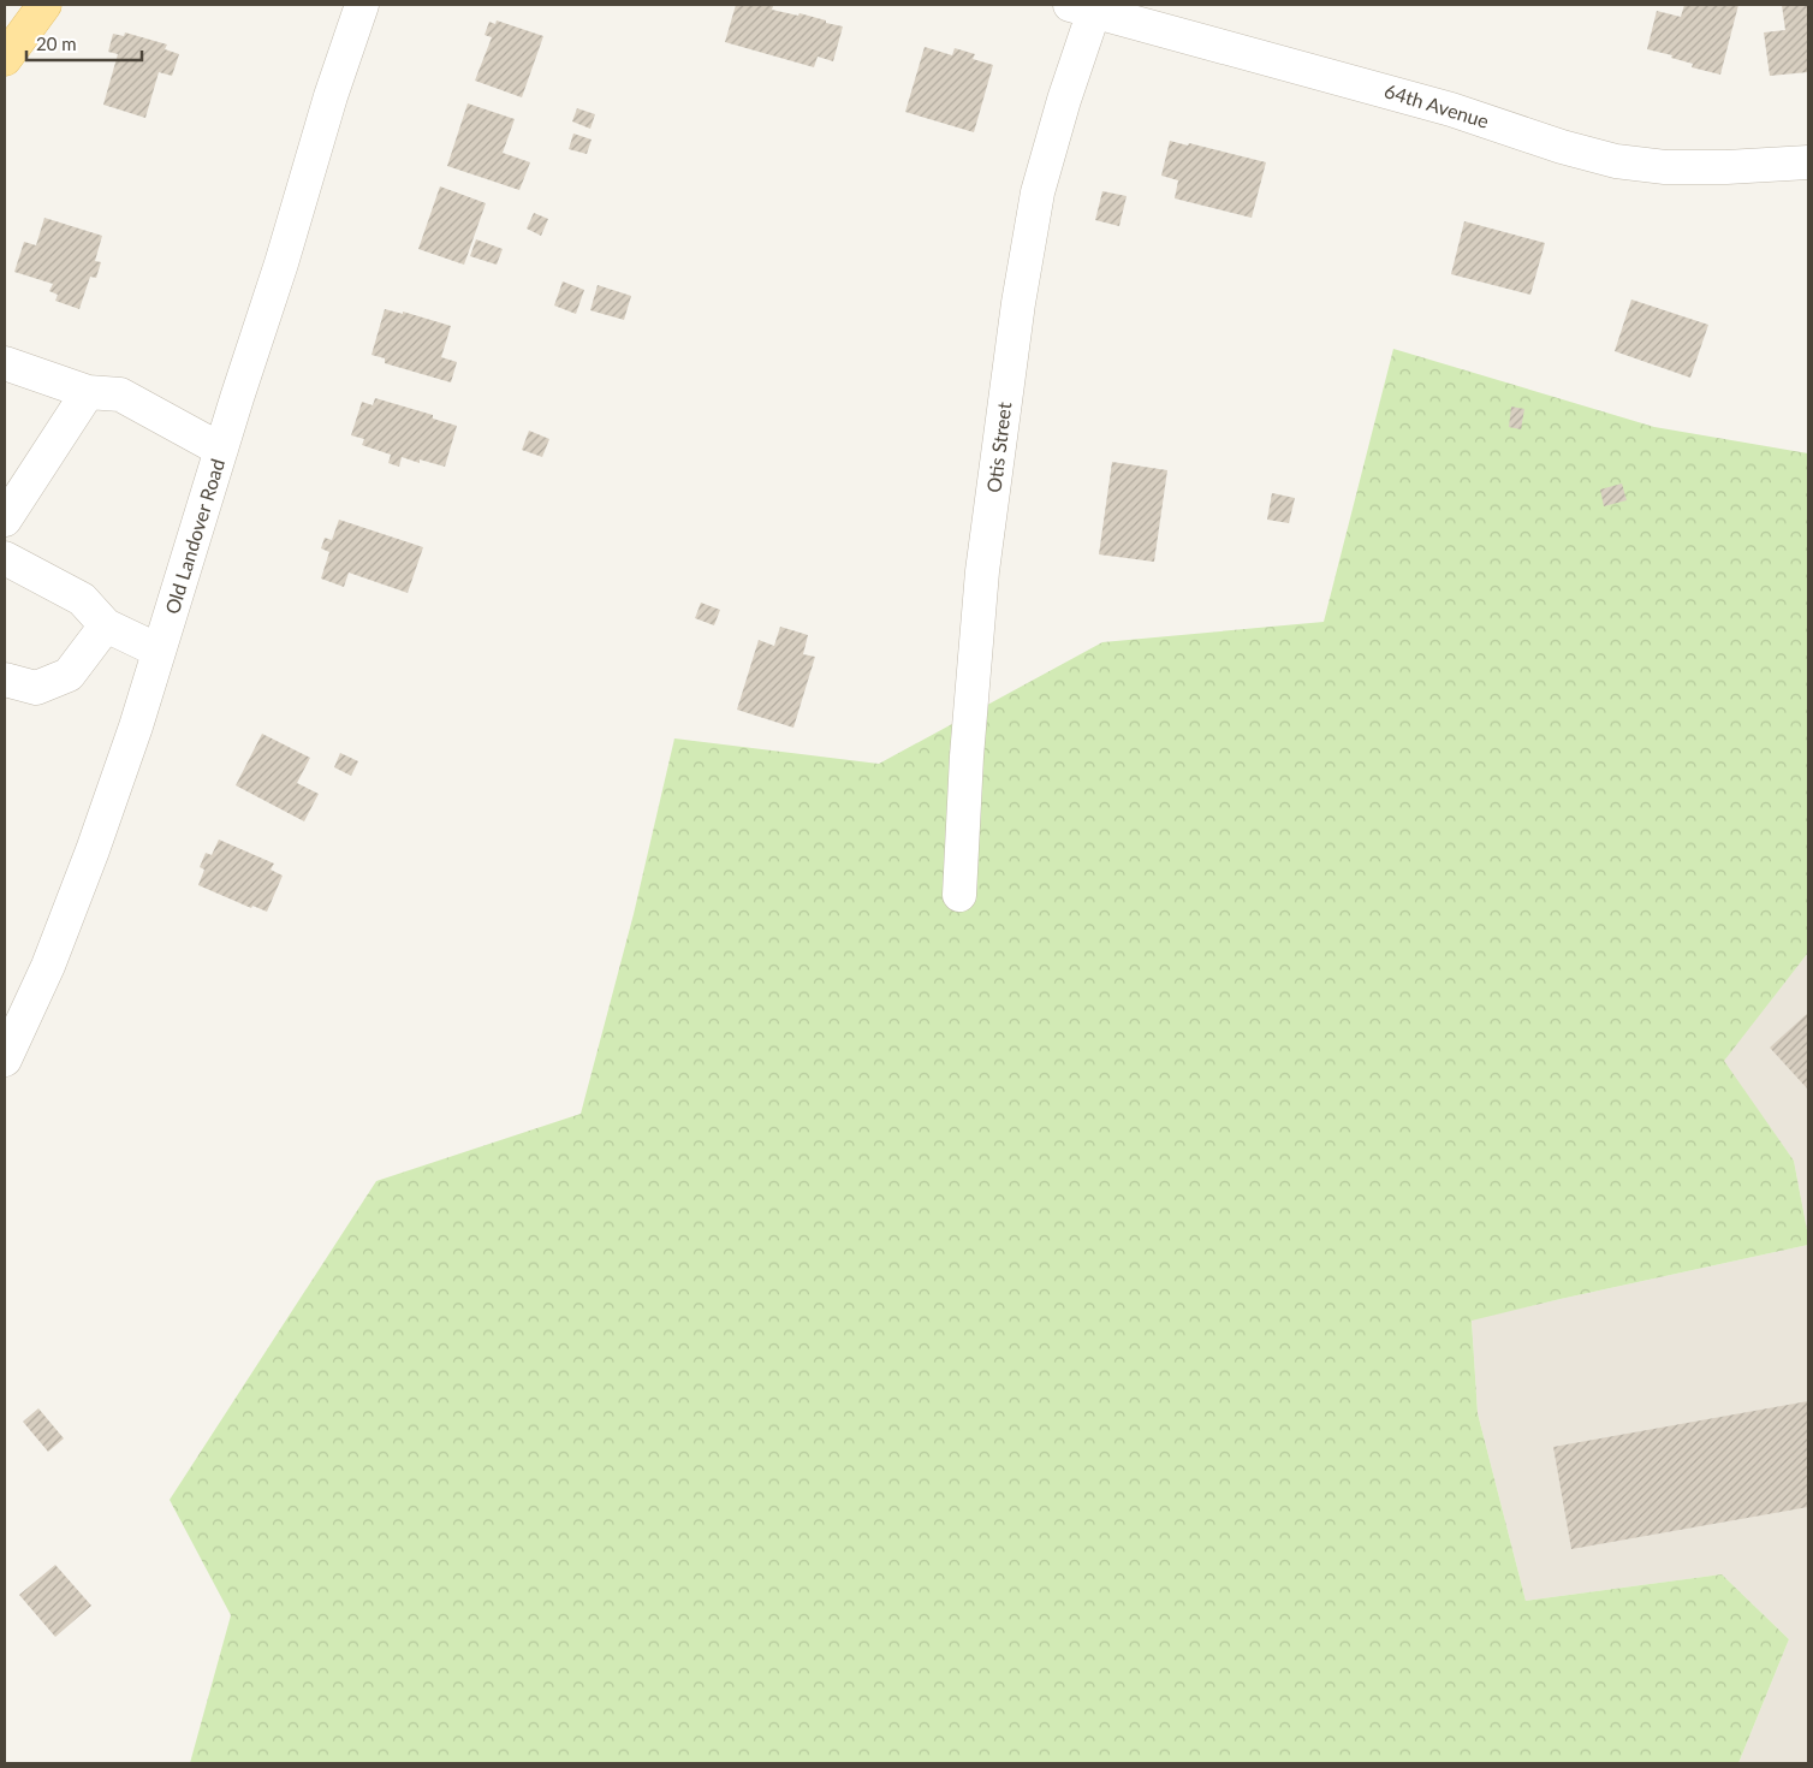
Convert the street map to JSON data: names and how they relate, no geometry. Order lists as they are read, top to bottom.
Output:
{
  "streets": {
    "street": ["64th Avenue", "Otis Street", "Old Landover Road"]
  },
  "crossings": [
    ["64th Avenue", "Otis Street"]
  ],
  "scale_bar": "20 m"
}
